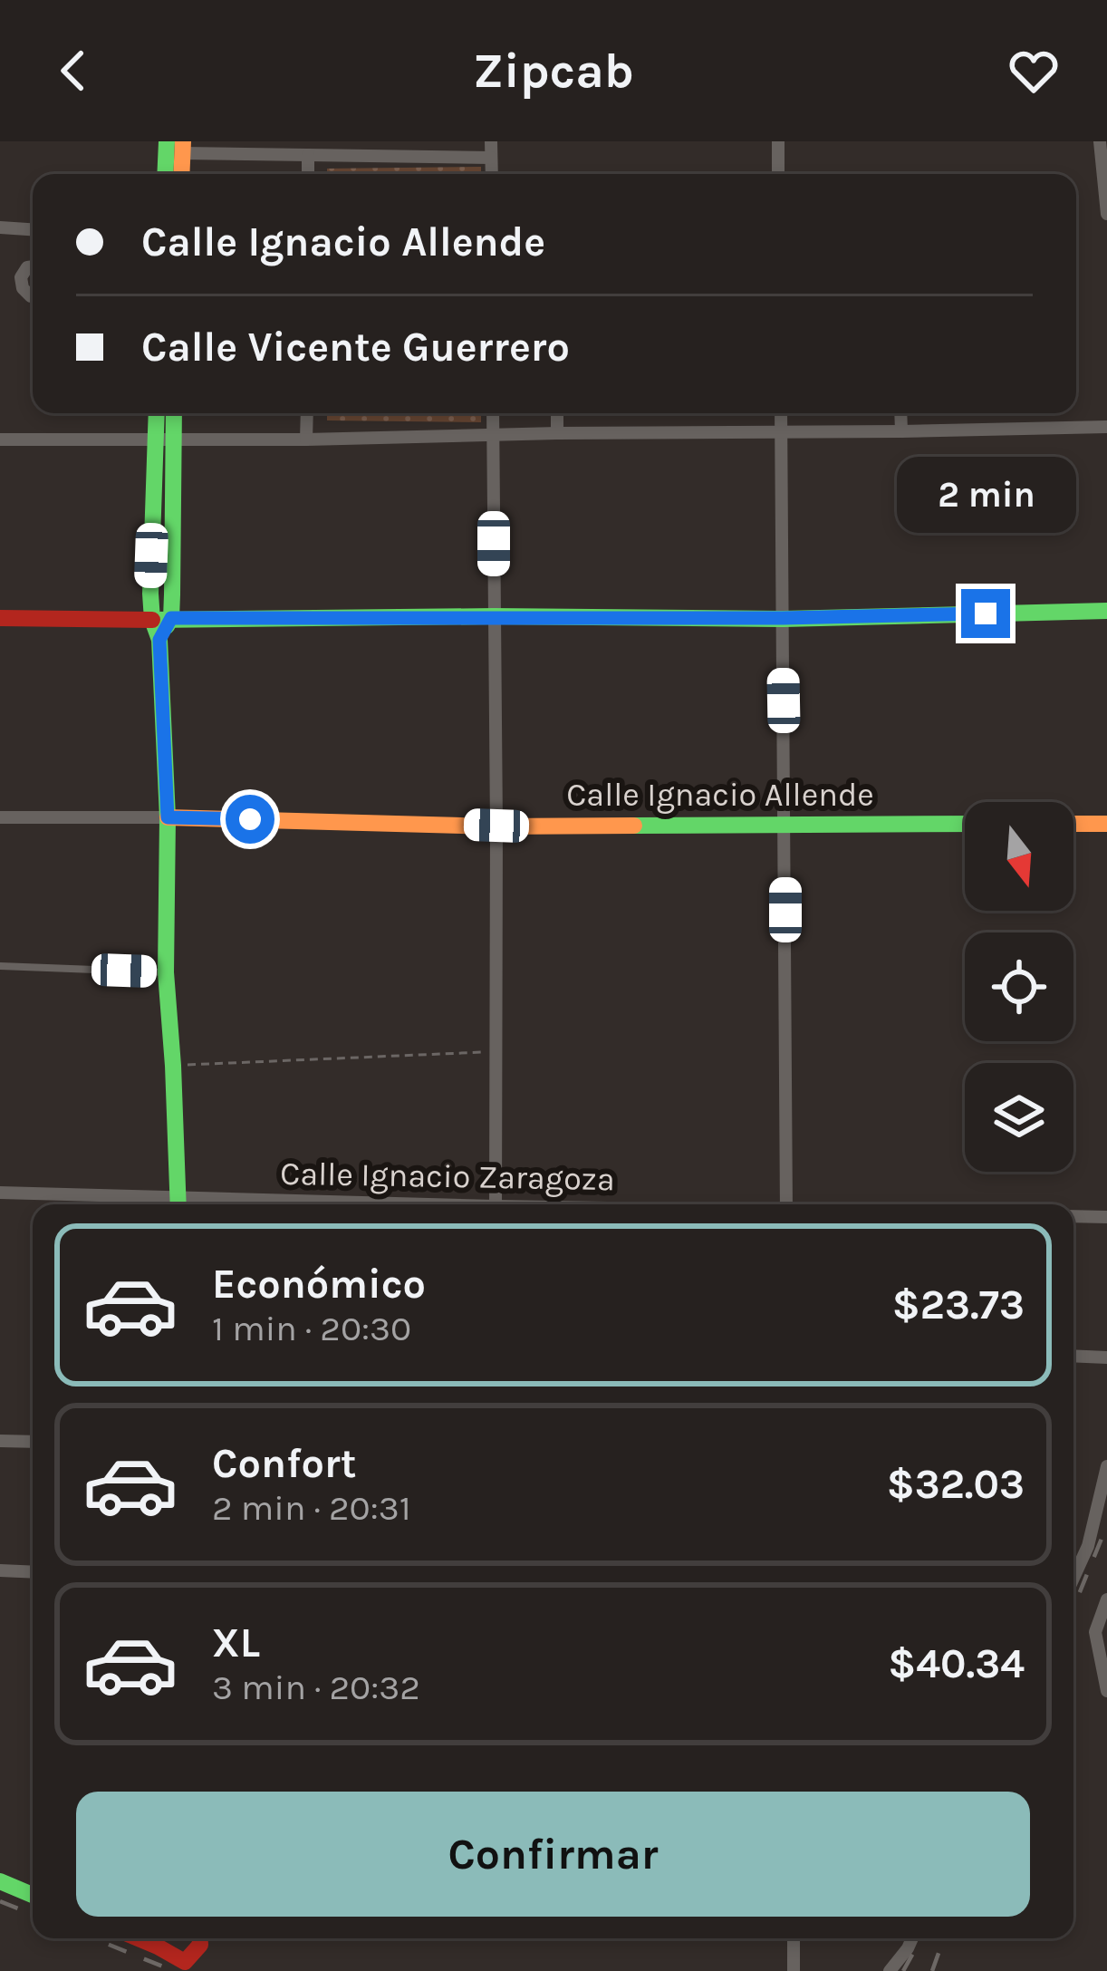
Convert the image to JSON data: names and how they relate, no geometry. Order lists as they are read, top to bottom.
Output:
{
  "streets": {
    "main road": ["Calle Ignacio Allende"],
    "street": ["Calle Ignacio Zaragoza"]
  },
  "north": "bottom",
  "page": {
    "header": "Zipcab",
    "banner": ["Calle Ignacio Allende", "Calle Vicente Guerrero"],
    "bubble": "2 min",
    "list": [
      {
        "name": "Económico",
        "note": "1 min · 20:30",
        "value": "$23.73"
      },
      {
        "name": "Confort",
        "note": "2 min · 20:31",
        "value": "$32.03"
      },
      {
        "name": "XL",
        "note": "3 min · 20:32",
        "value": "$40.34"
      }
    ],
    "buttons": "Confirmar"
  }
}
